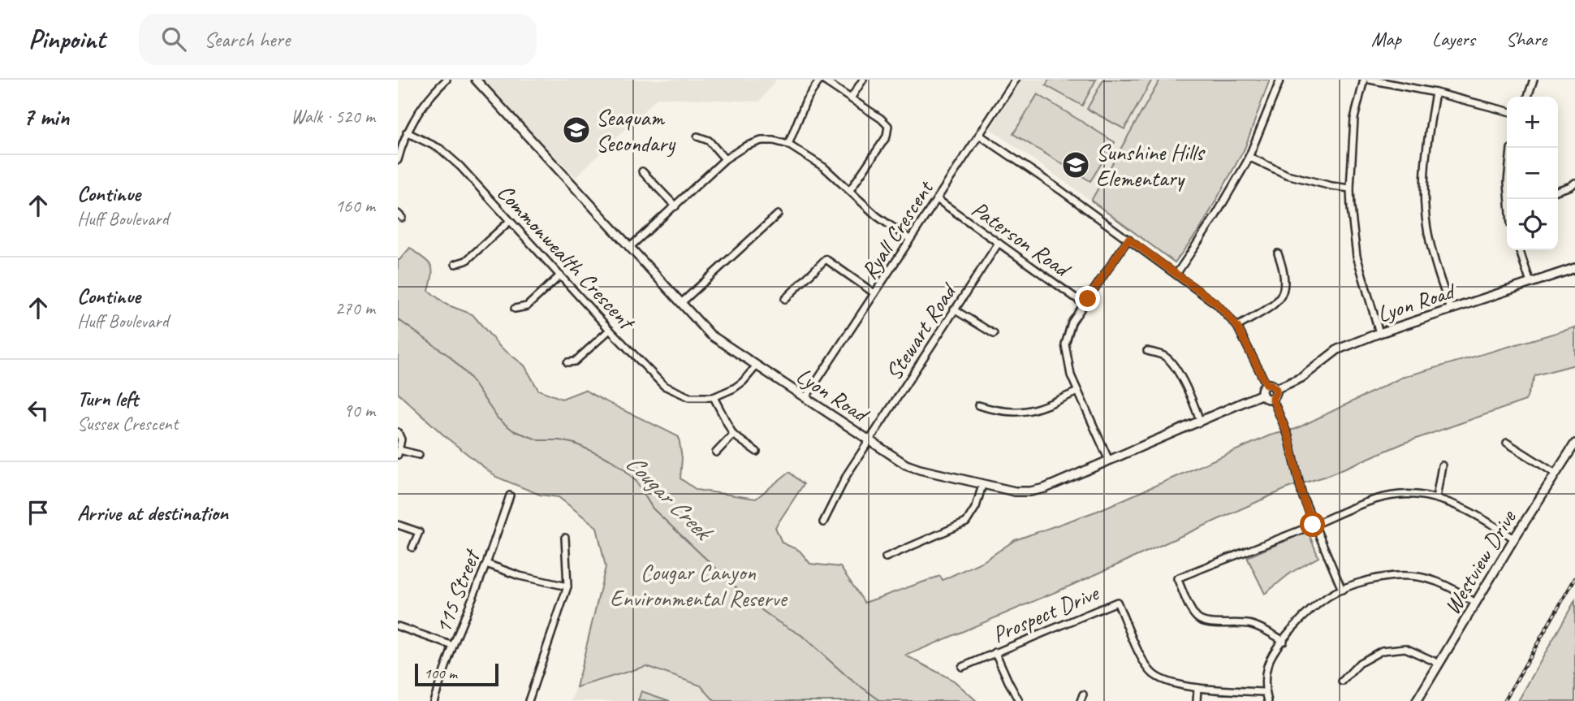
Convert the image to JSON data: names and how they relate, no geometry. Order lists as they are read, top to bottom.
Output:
{
  "streets": {
    "street": [
      "Ryall Crescent",
      "Paterson Road",
      "Commonwealth Crescent",
      "Lyon Road",
      "Stewart Road",
      "Westview Drive",
      "115 Street",
      "Prospect Drive"
    ]
  },
  "crossings": [
    ["Ryall Crescent", "Paterson Road"],
    ["Ryall Crescent", "Lyon Road"],
    ["Paterson Road", "Stewart Road"],
    ["Commonwealth Crescent", "Lyon Road"],
    ["Lyon Road", "Stewart Road"]
  ],
  "water": ["Cougar Creek"],
  "parks": ["Cougar Canyon Environmental Reserve"],
  "places": {
    "school or university": ["Seaquam Secondary", "Sunshine Hills Elementary"]
  },
  "scale_bar": "100 m",
  "page": {
    "header": "Pinpoint",
    "search": "Search here",
    "nav": ["Map", "Layers", "Share"],
    "heading": ["7 min", "Walk · 520 m"],
    "map_buttons": ["+", "−"],
    "list": [
      ["Continue", "Huff Boulevard", "160 m"],
      ["Continue", "Huff Boulevard", "270 m"],
      ["Turn left", "Sussex Crescent", "90 m"],
      "Arrive at destination"
    ],
    "scale": "100 m"
  }
}
